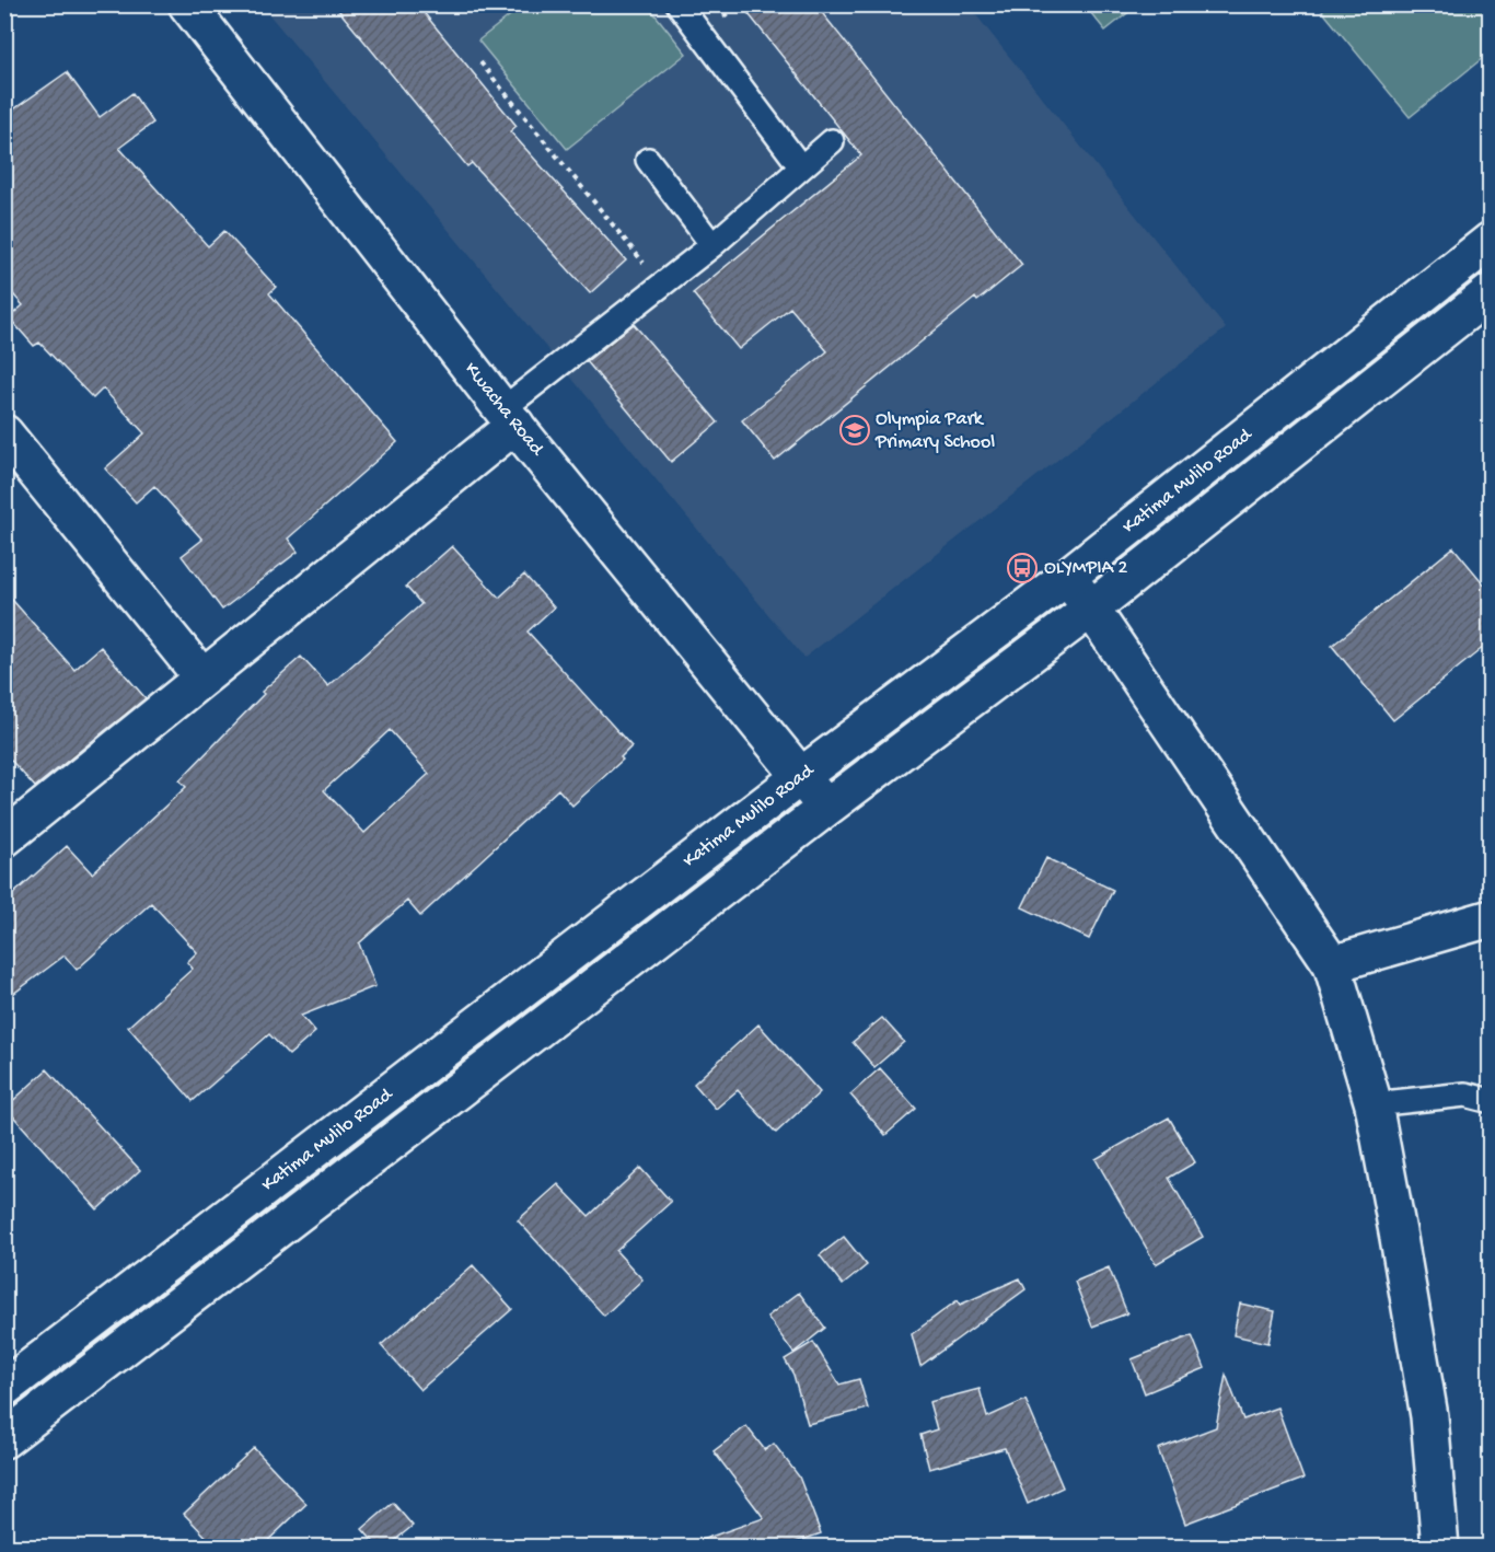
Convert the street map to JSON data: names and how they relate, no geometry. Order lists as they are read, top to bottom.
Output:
{
  "streets": {
    "main road": ["Kwacha Road", "Katima Mulilo Road"]
  },
  "crossings": [
    ["Kwacha Road", "Katima Mulilo Road"]
  ],
  "places": {
    "school or university": ["Olympia Park Primary School"],
    "bus stop": ["OLYMPIA 2"]
  }
}
